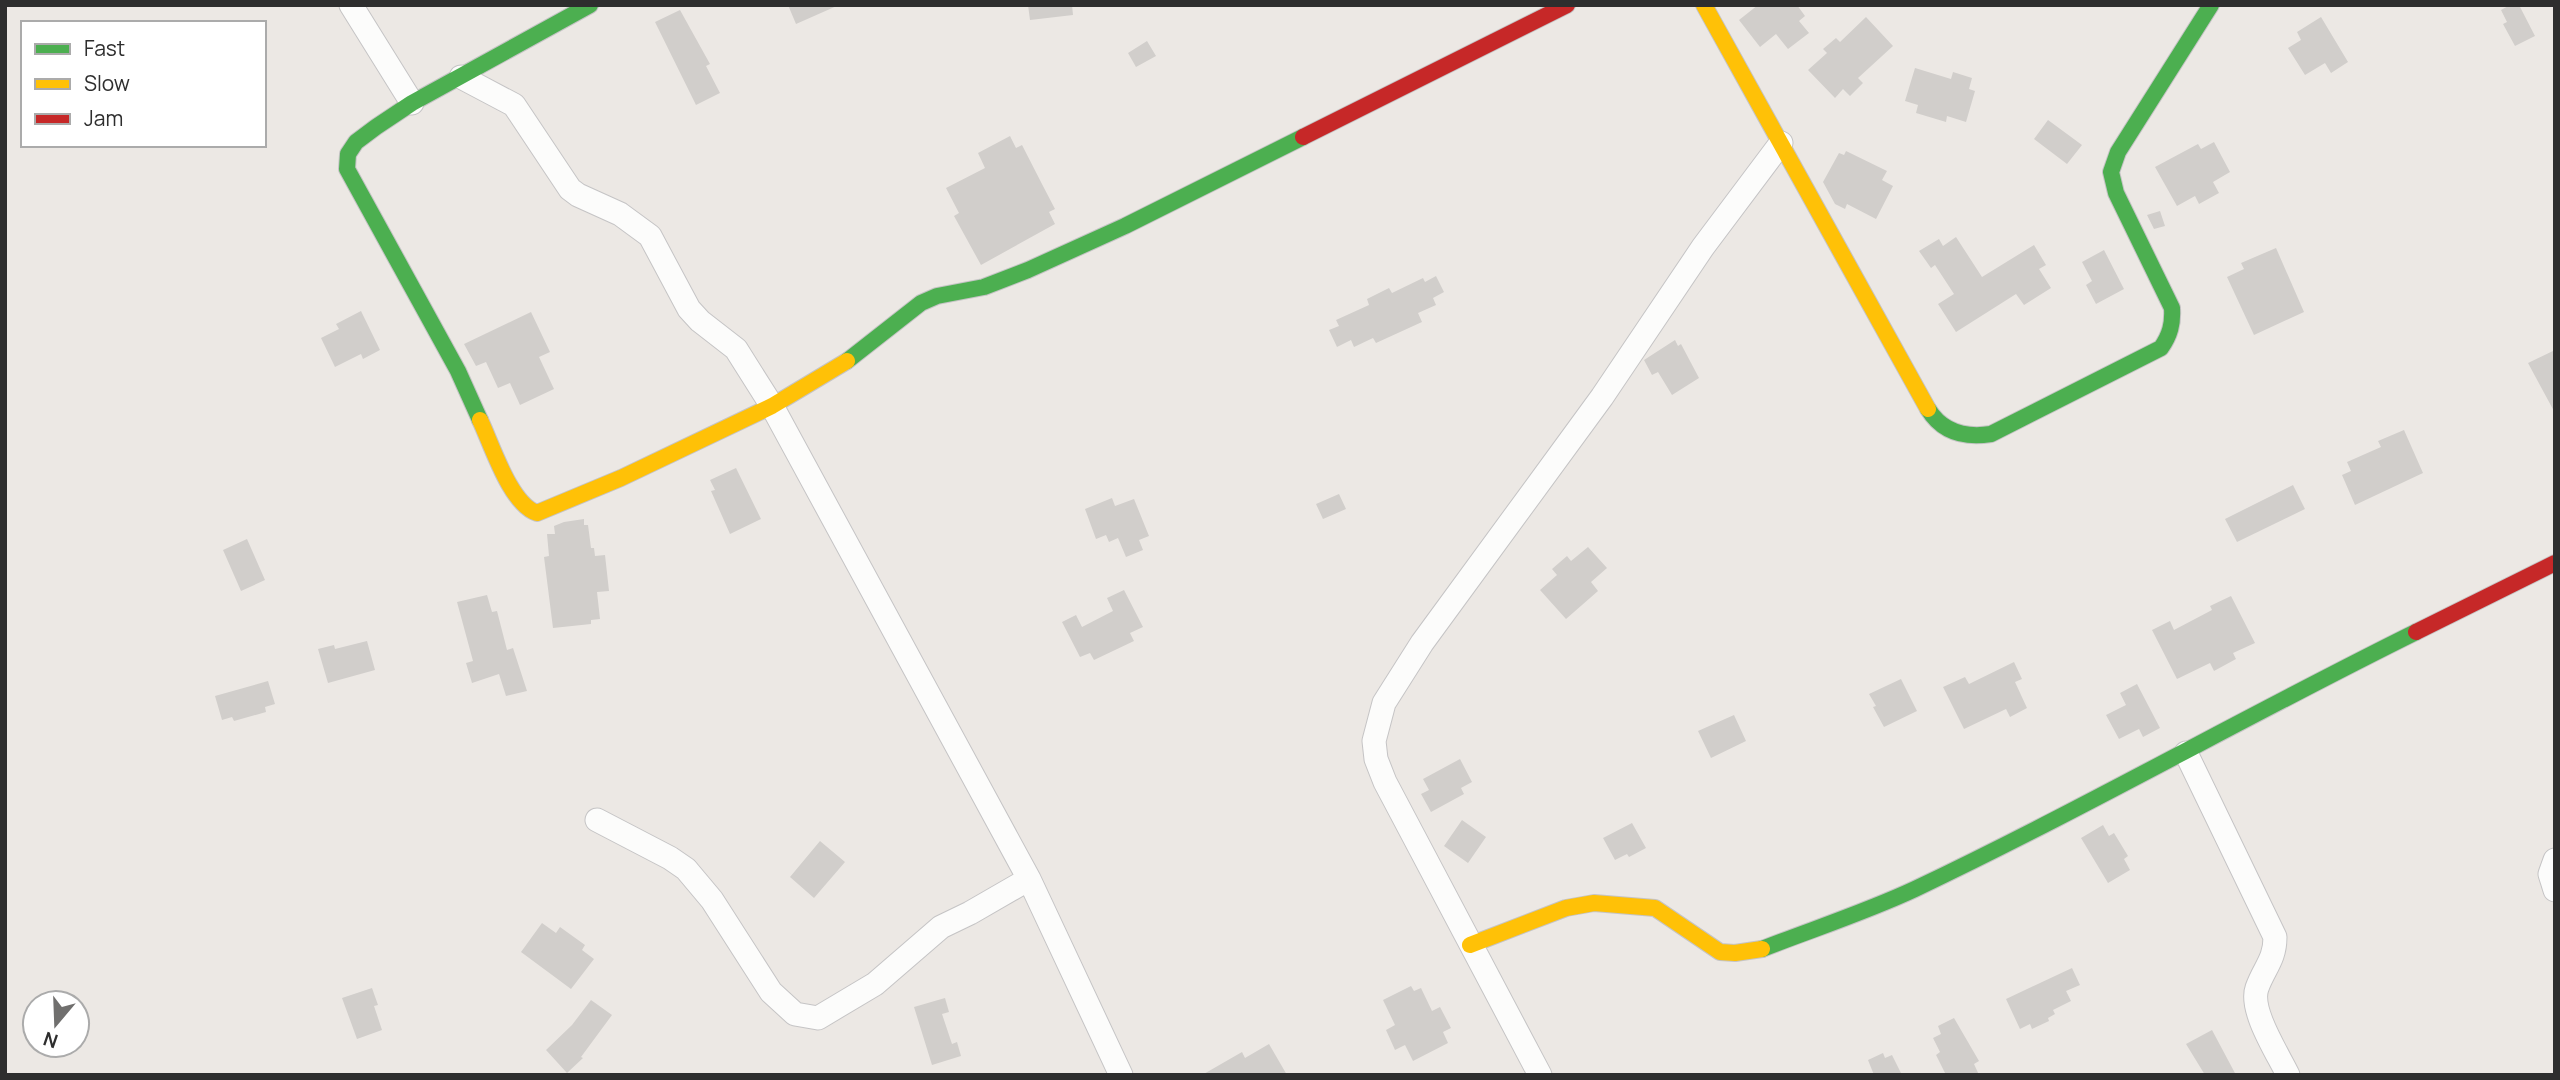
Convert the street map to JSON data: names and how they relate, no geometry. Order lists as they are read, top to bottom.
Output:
{
  "legend": ["Fast", "Slow", "Jam"],
  "north": "bottom"
}
